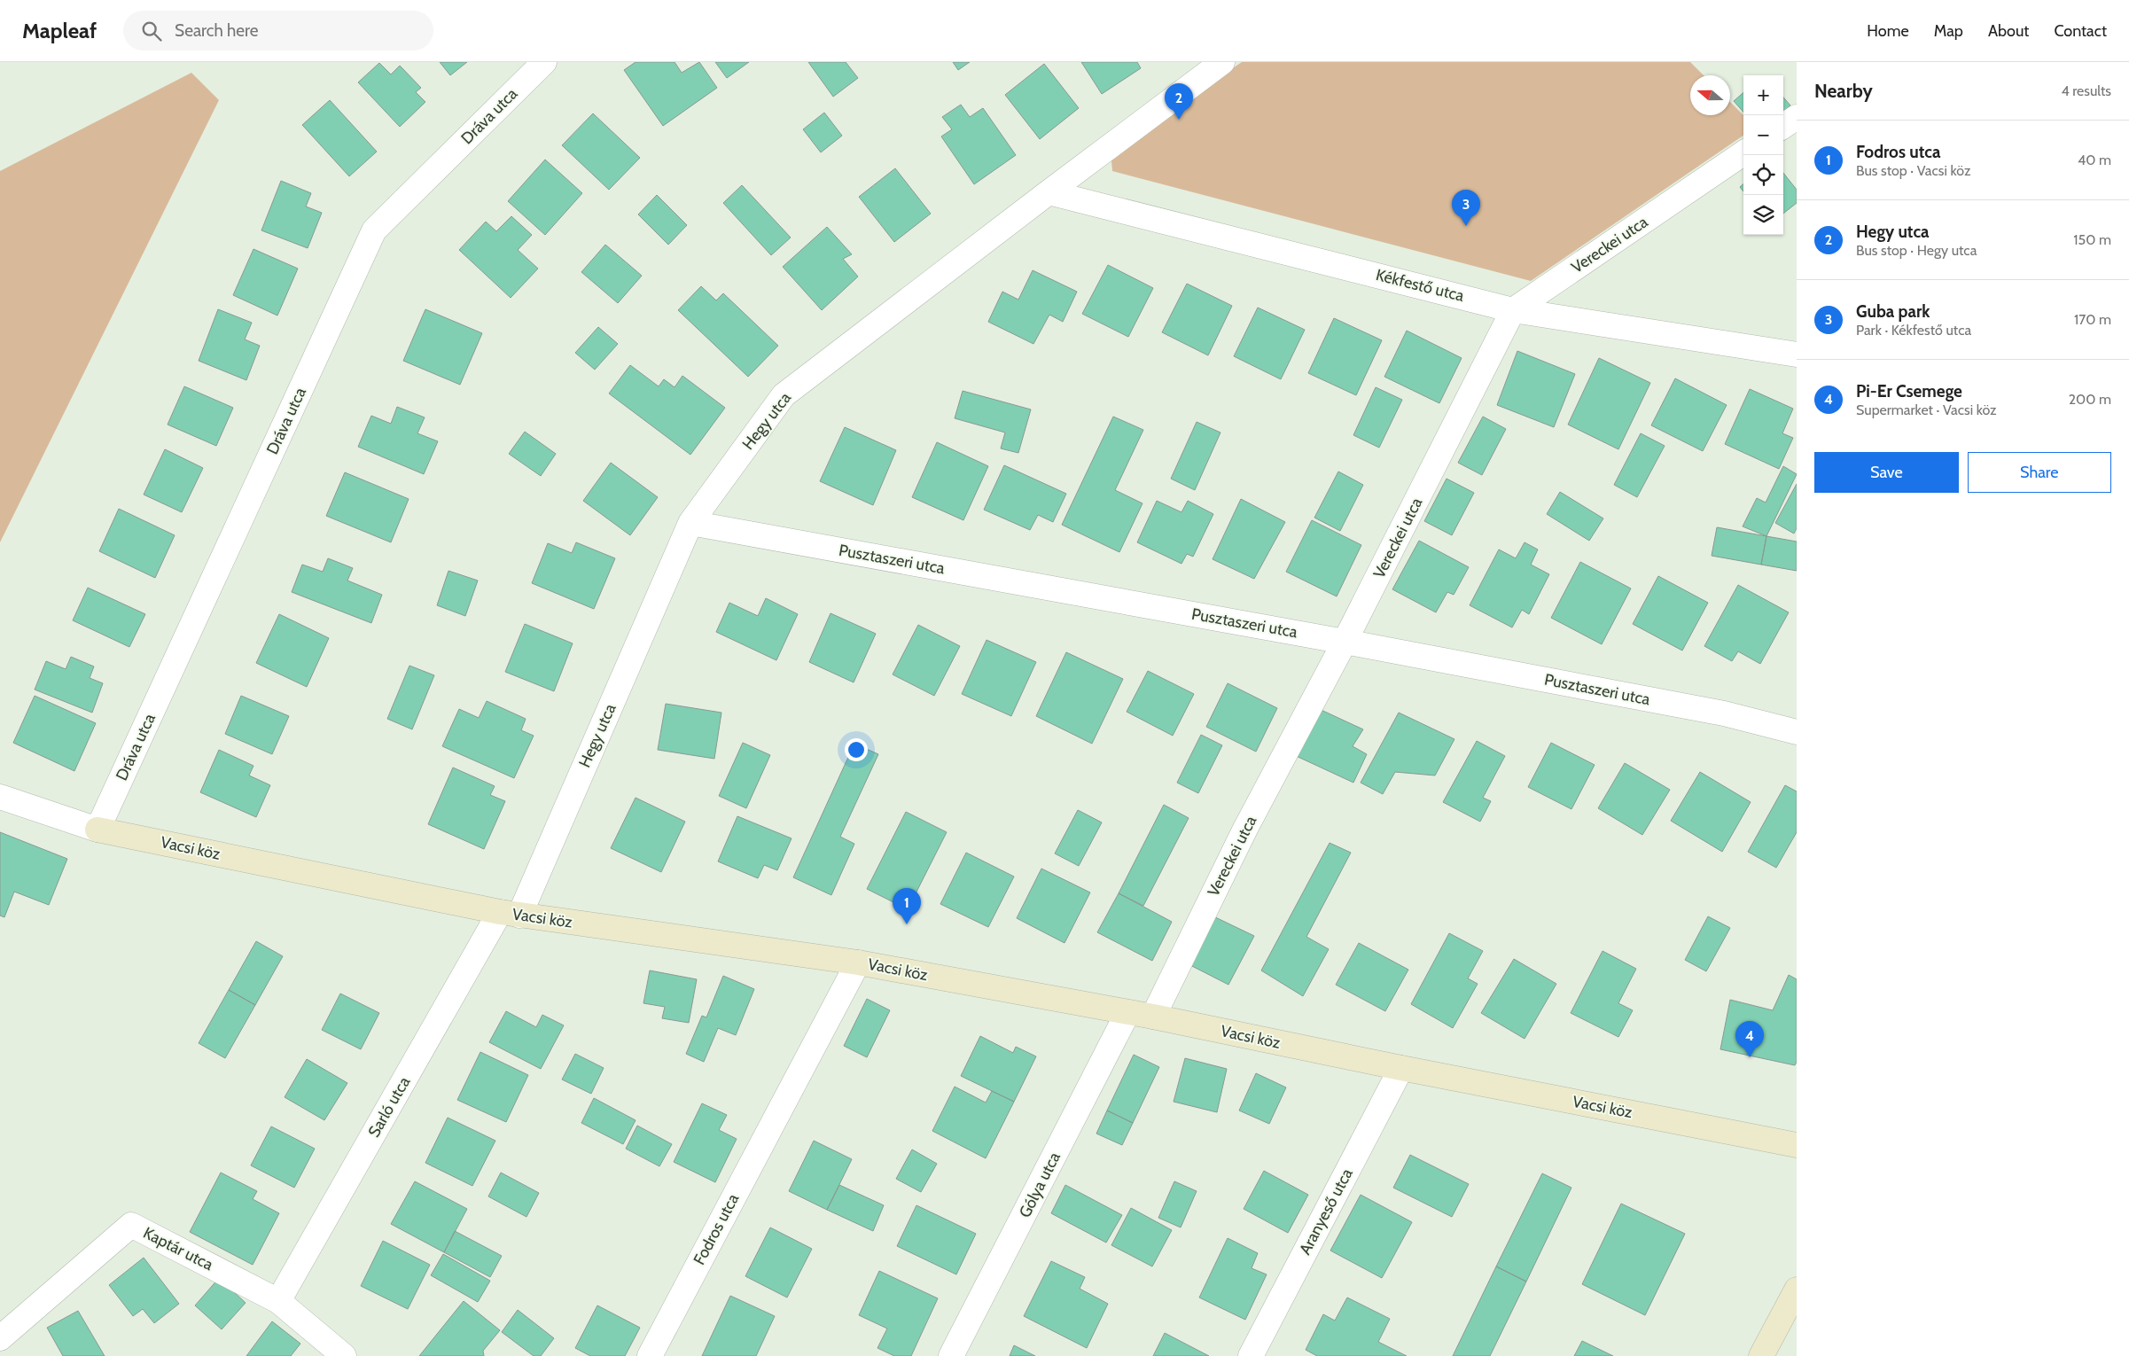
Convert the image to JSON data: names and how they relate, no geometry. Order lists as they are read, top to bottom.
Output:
{
  "streets": {
    "street": [
      "Dráva utca",
      "Vereckei utca",
      "Kékfestő utca",
      "Hegy utca",
      "Pusztaszeri utca",
      "Vacsi köz",
      "Sarló utca",
      "Gólya utca",
      "Aranyeső utca",
      "Fodros utca",
      "Kaptár utca"
    ]
  },
  "crossings": [
    ["Dráva utca", "Vacsi köz"],
    ["Vereckei utca", "Kékfestő utca"],
    ["Vereckei utca", "Pusztaszeri utca"],
    ["Vereckei utca", "Vacsi köz"],
    ["Kékfestő utca", "Hegy utca"],
    ["Hegy utca", "Pusztaszeri utca"],
    ["Hegy utca", "Vacsi köz"],
    ["Hegy utca", "Sarló utca"],
    ["Vacsi köz", "Sarló utca"],
    ["Vacsi köz", "Gólya utca"],
    ["Vacsi köz", "Aranyeső utca"],
    ["Vacsi köz", "Fodros utca"],
    ["Sarló utca", "Kaptár utca"]
  ],
  "north": "left",
  "page": {
    "header": "Mapleaf",
    "search": "Search here",
    "nav": [
      "Home",
      "Map",
      "About",
      "Contact"
    ],
    "heading": ["Nearby", "4 results"],
    "map_buttons": ["+", "−"],
    "pins": [
      "2",
      "3",
      "1",
      "4"
    ],
    "list": [
      {
        "mark": "1",
        "name": "Fodros utca",
        "note": "Bus stop · Vacsi köz",
        "value": "40 m"
      },
      {
        "mark": "2",
        "name": "Hegy utca",
        "note": "Bus stop · Hegy utca",
        "value": "150 m"
      },
      {
        "mark": "3",
        "name": "Guba park",
        "note": "Park · Kékfestő utca",
        "value": "170 m"
      },
      {
        "mark": "4",
        "name": "Pi-Er Csemege",
        "note": "Supermarket · Vacsi köz",
        "value": "200 m"
      }
    ],
    "buttons": ["Save", "Share"]
  }
}
